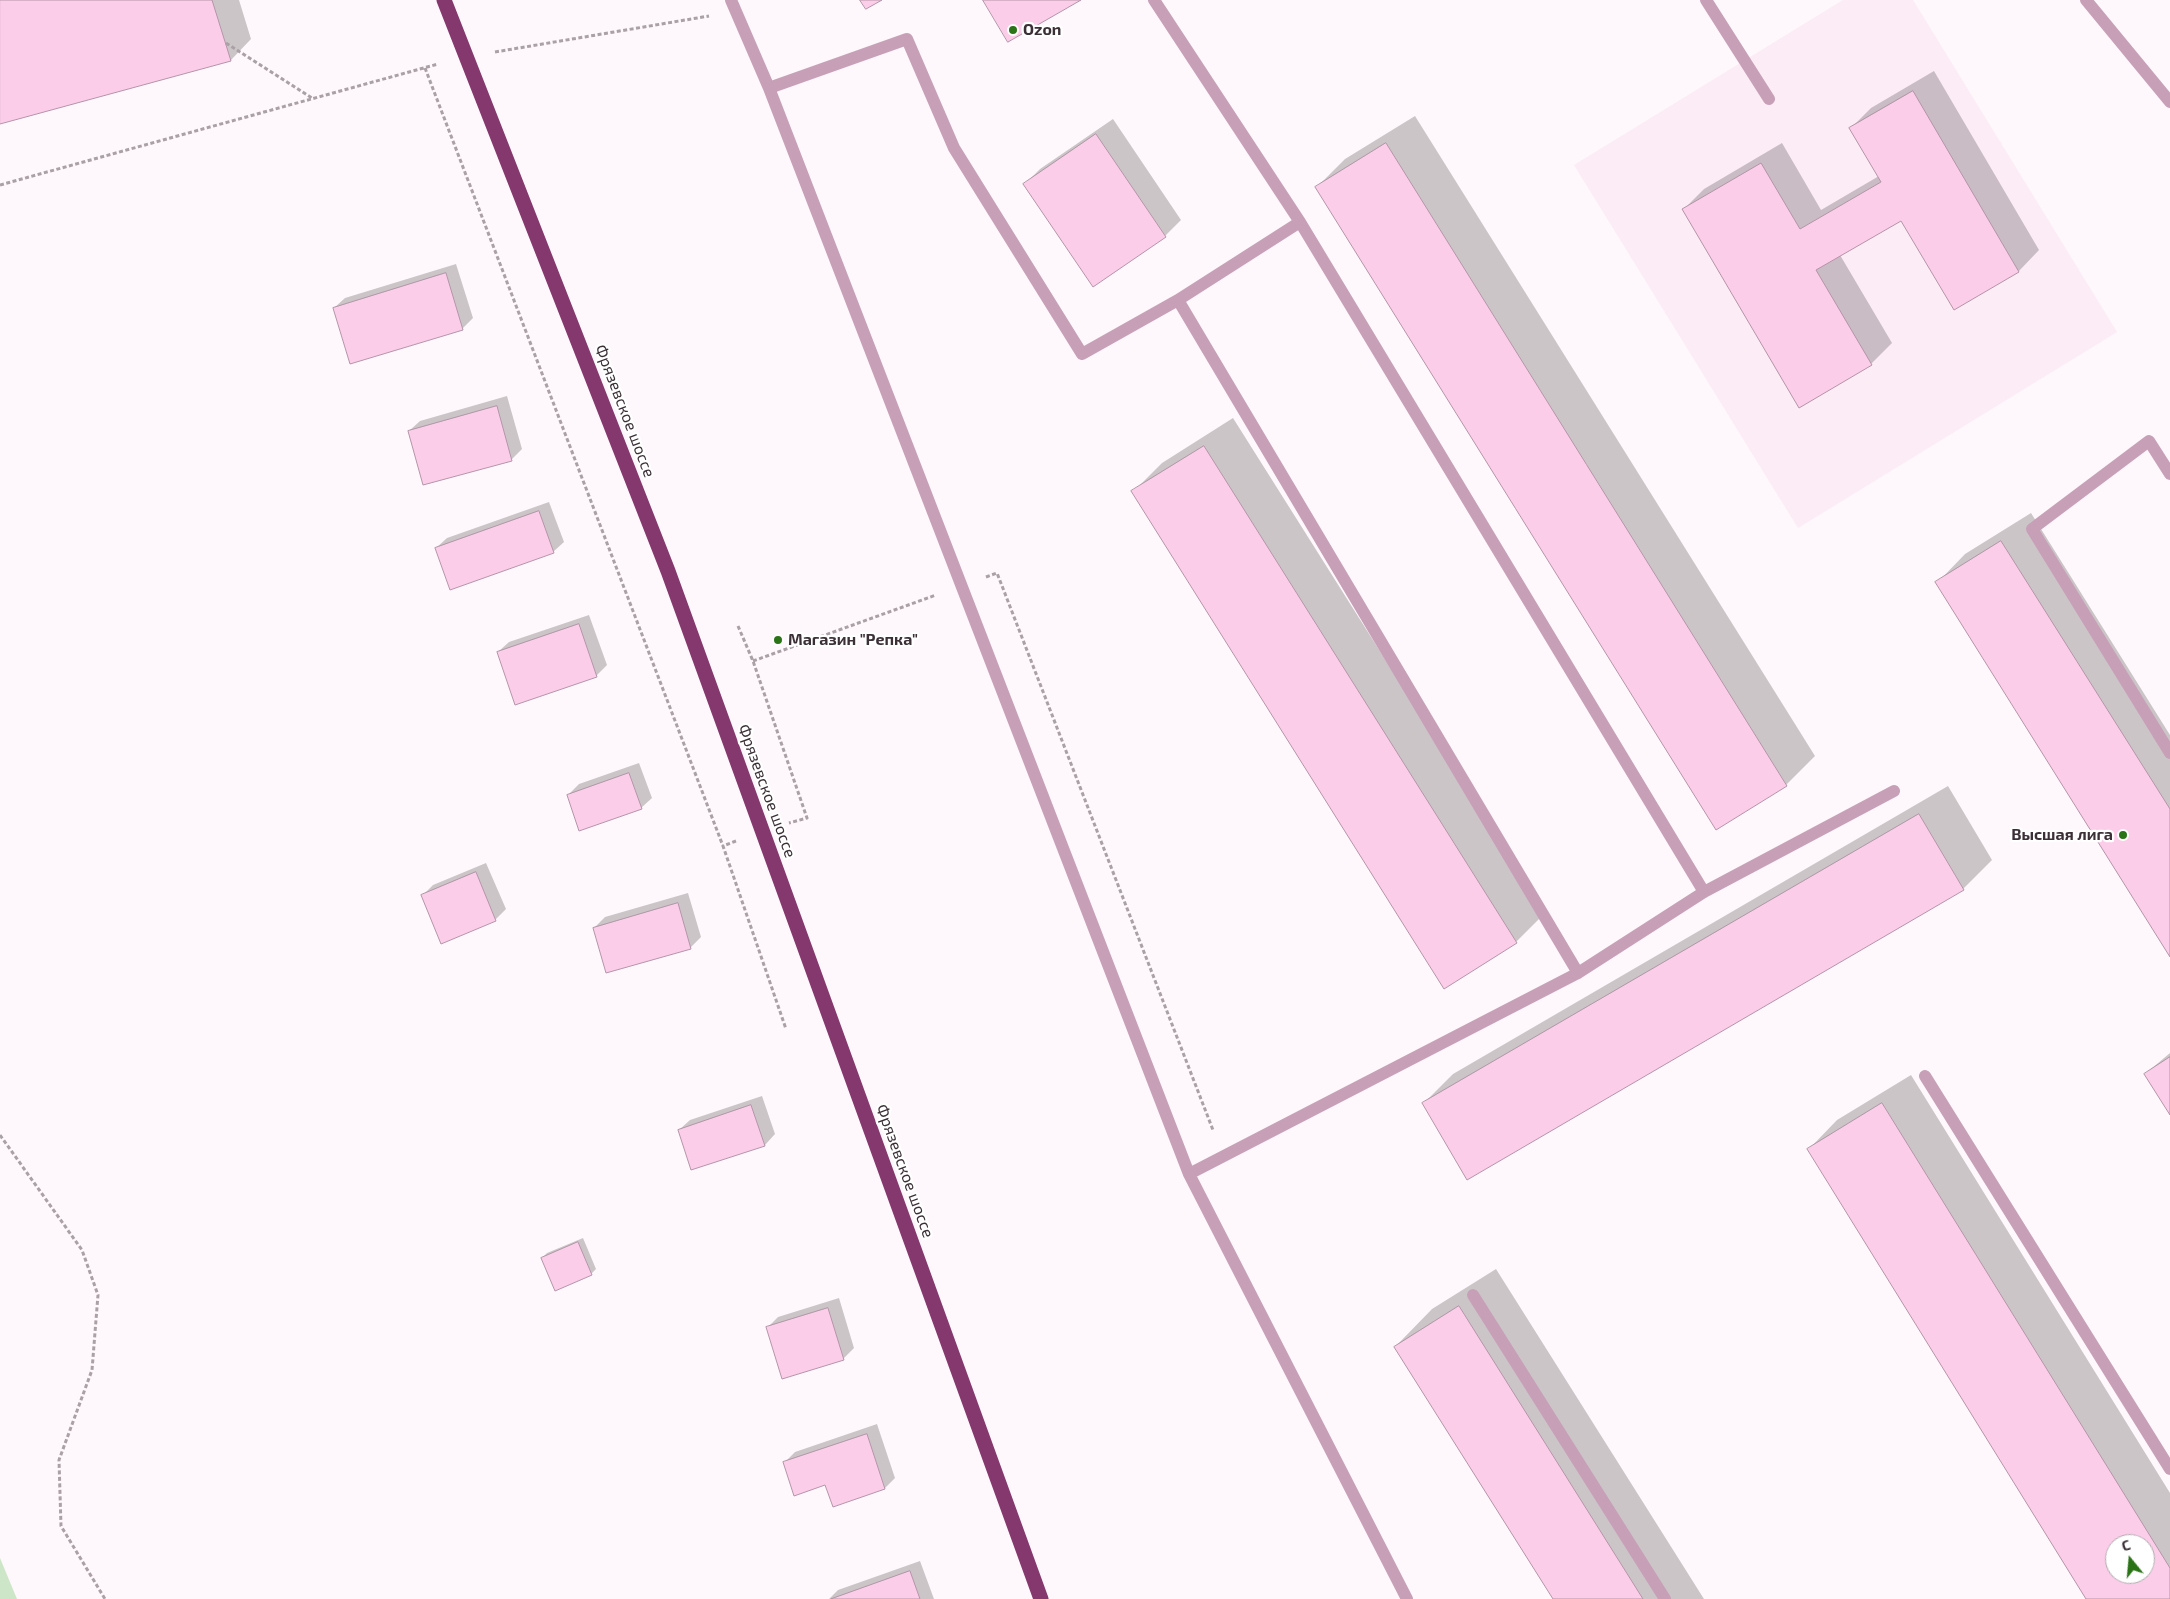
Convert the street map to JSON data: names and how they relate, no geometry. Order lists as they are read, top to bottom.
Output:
{
  "streets": {
    "highway": ["Фрязевское шоссе"]
  },
  "places": ["Ozon", "Магазин \"Репка\"", "Высшая лига"],
  "north": "top"
}
